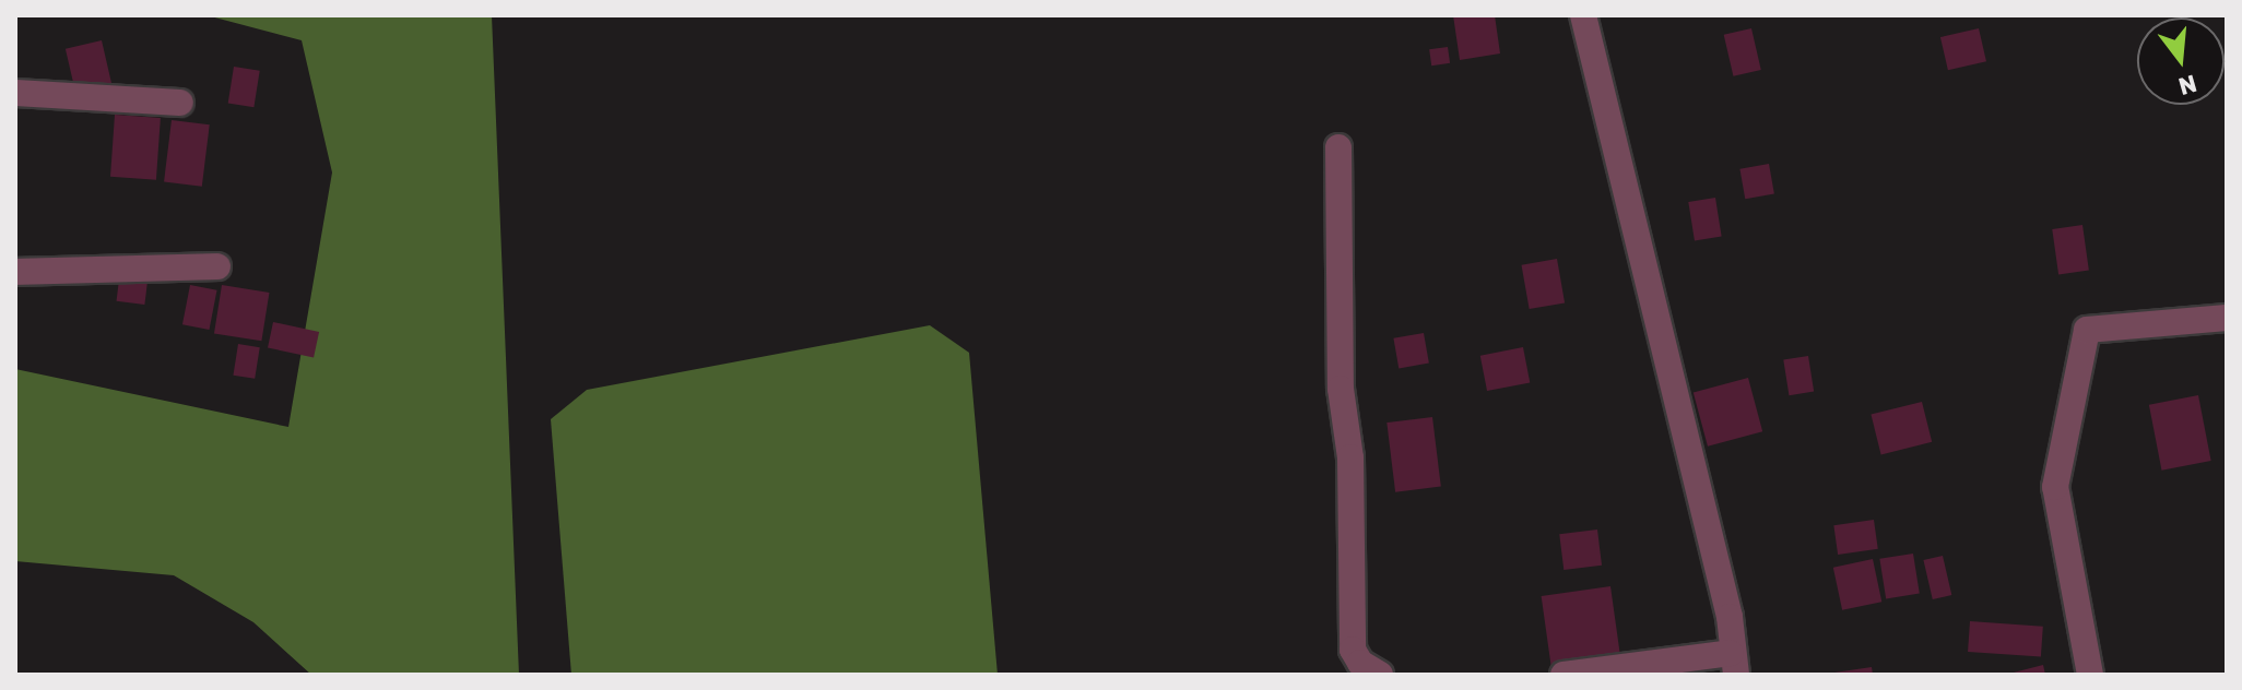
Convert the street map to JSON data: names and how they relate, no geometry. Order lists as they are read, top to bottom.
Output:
{
  "north": "bottom"
}
